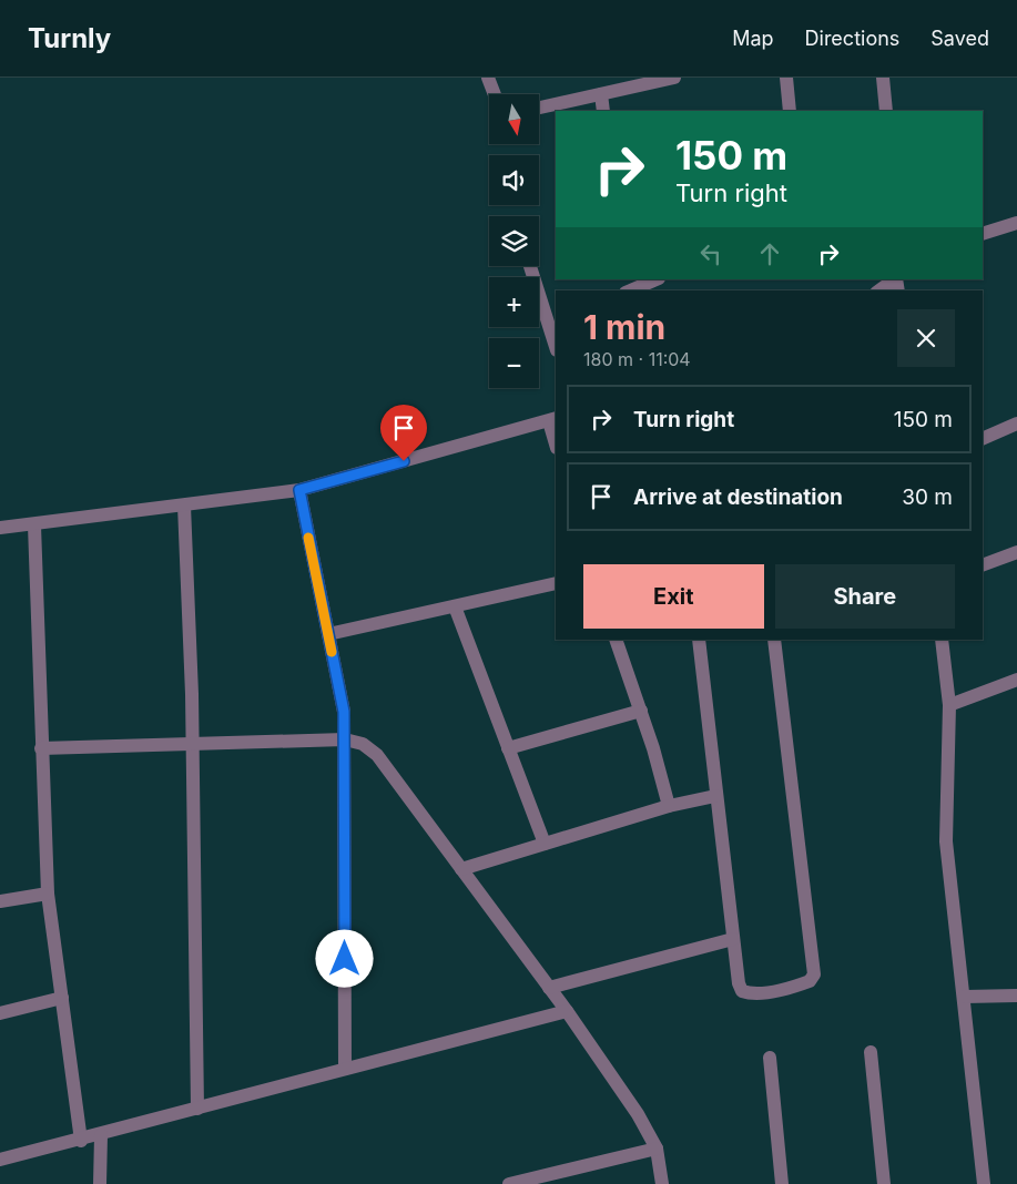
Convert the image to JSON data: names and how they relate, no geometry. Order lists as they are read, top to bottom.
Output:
{
  "north": "bottom",
  "page": {
    "header": "Turnly",
    "nav": ["Map", "Directions", "Saved"],
    "map_buttons": ["+", "−"],
    "turn": ["150 m", "Turn right"],
    "heading": ["1 min", "180 m · 11:04"],
    "list": [
      {
        "name": "Turn right",
        "value": "150 m"
      },
      {
        "name": "Arrive at destination",
        "value": "30 m"
      }
    ],
    "buttons": ["Exit", "Share"]
  }
}
